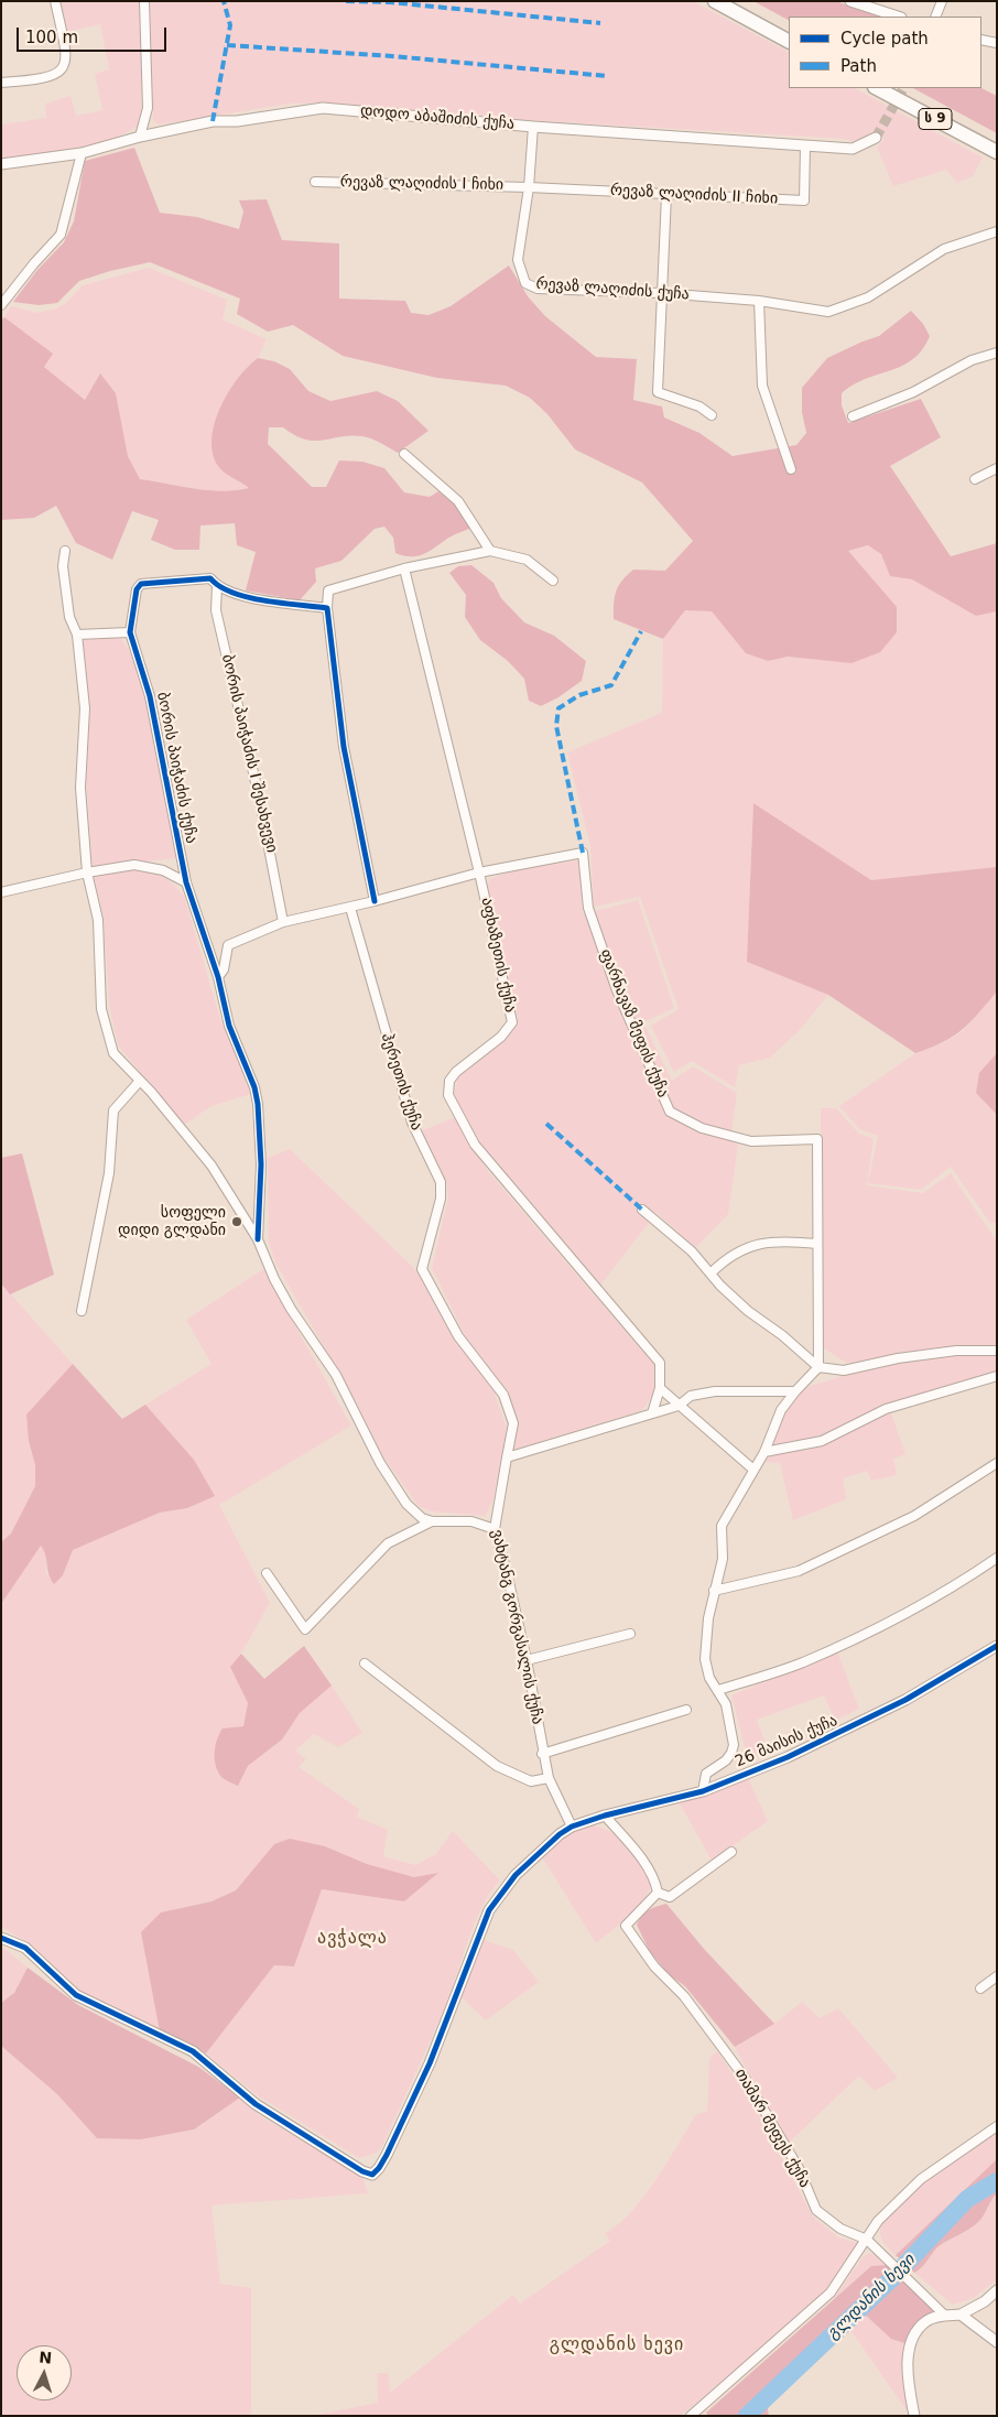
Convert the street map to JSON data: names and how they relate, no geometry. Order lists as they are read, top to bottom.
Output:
{
  "streets": {
    "highway": ["ს 9"],
    "street": [
      "დოდო აბაშიძის ქუჩა",
      "რევაზ ლაღიძის I ჩიხი",
      "რევაზ ლაღიძის II ჩიხი",
      "რევაზ ლაღიძის ქუჩა",
      "ბორის პაიჭაძის I შესახვევი",
      "ბორის პაიჭაძის ქუჩა",
      "აფხაზეთის ქუჩა",
      "ფარნავაზ მეფის ქუჩა",
      "ჰერეთის ქუჩა",
      "ვახტანგ გორგასალის ქუჩა",
      "26 მაისის ქუჩა",
      "თამარ მეფეს ქუჩა"
    ]
  },
  "crossings": [
    ["დოდო აბაშიძის ქუჩა", "რევაზ ლაღიძის II ჩიხი"],
    ["დოდო აბაშიძის ქუჩა", "რევაზ ლაღიძის ქუჩა"],
    ["რევაზ ლაღიძის I ჩიხი", "რევაზ ლაღიძის II ჩიხი"],
    ["რევაზ ლაღიძის I ჩიხი", "რევაზ ლაღიძის ქუჩა"],
    ["რევაზ ლაღიძის II ჩიხი", "რევაზ ლაღიძის ქუჩა"],
    ["ბორის პაიჭაძის I შესახვევი", "ბორის პაიჭაძის ქუჩა"],
    ["აფხაზეთის ქუჩა", "ფარნავაზ მეფის ქუჩა"],
    ["ჰერეთის ქუჩა", "ვახტანგ გორგასალის ქუჩა"],
    ["ვახტანგ გორგასალის ქუჩა", "26 მაისის ქუჩა"]
  ],
  "districts": ["ავჭალა", "გლდანის ხევი"],
  "water": ["გლდანის ხევი"],
  "places": ["სოფელი დიდი გლდანი"],
  "legend": ["Cycle path", "Path"],
  "scale_bar": "100 m",
  "north": "top"
}
